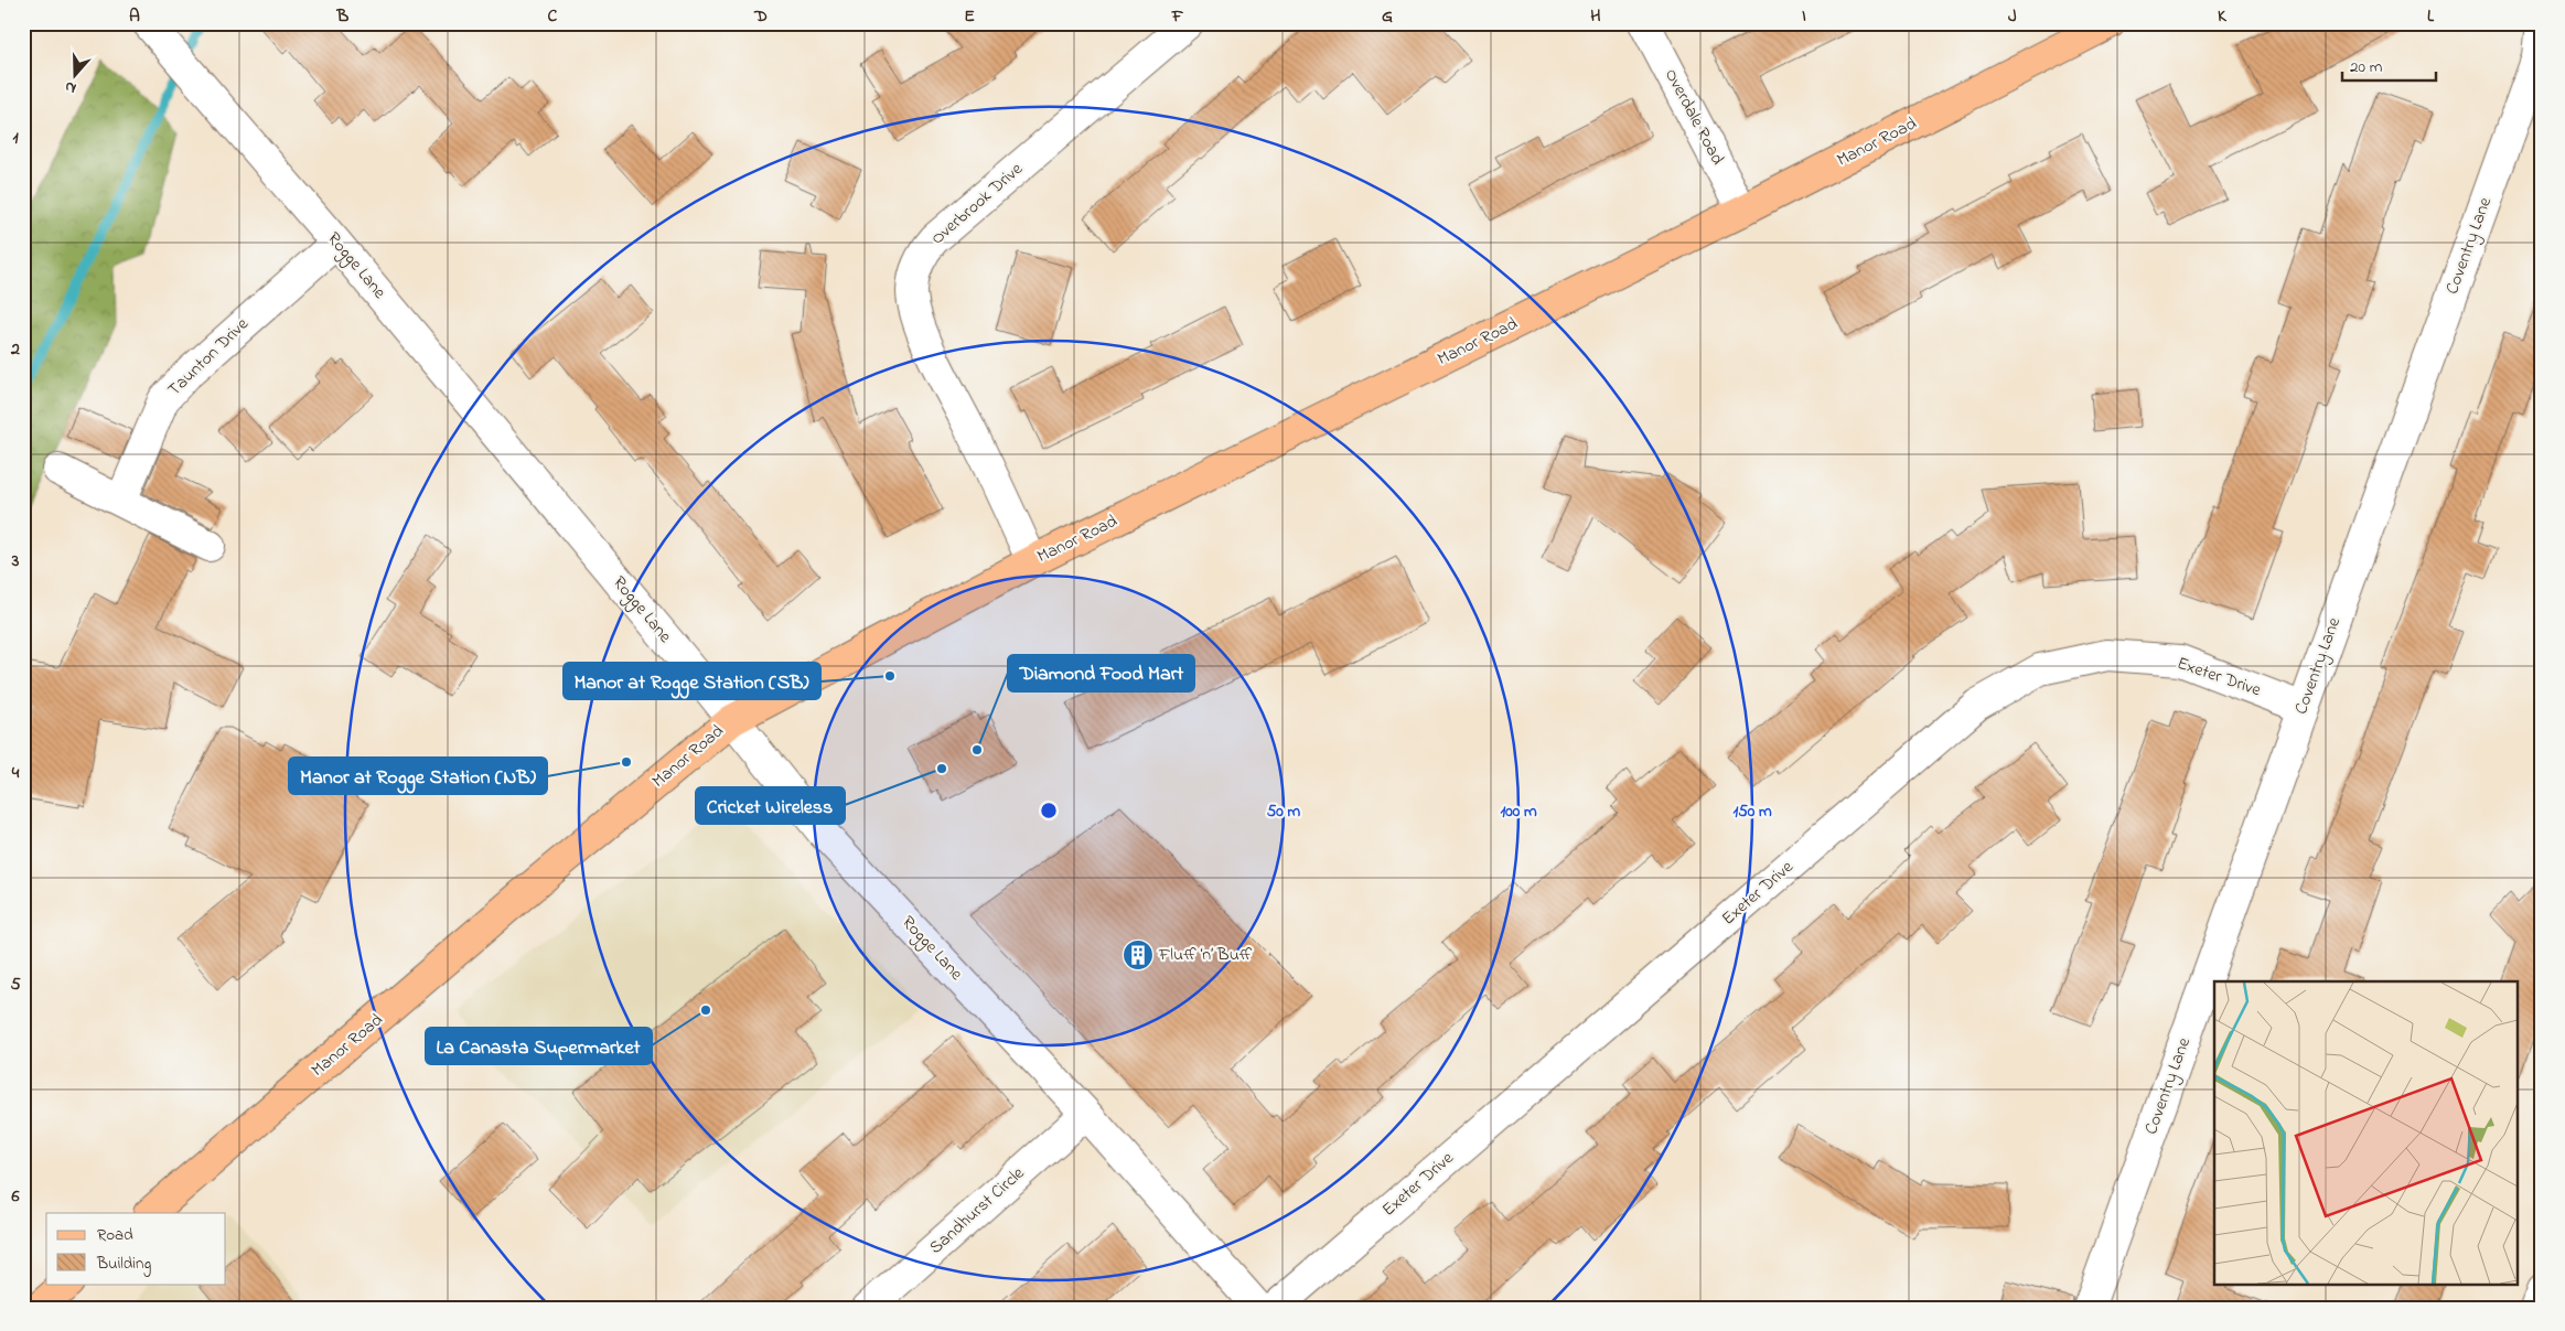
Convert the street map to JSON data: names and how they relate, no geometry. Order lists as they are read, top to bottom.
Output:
{
  "streets": {
    "main road": ["Manor Road"],
    "street": [
      "Overdale Road",
      "Overbrook Drive",
      "Coventry Lane",
      "Rogge Lane",
      "Taunton Drive",
      "Exeter Drive",
      "Sandhurst Circle"
    ]
  },
  "crossings": [
    ["Overdale Road", "Manor Road"],
    ["Manor Road", "Overbrook Drive"],
    ["Manor Road", "Rogge Lane"],
    ["Coventry Lane", "Exeter Drive"],
    ["Rogge Lane", "Taunton Drive"],
    ["Rogge Lane", "Sandhurst Circle"]
  ],
  "places": {
    "other": [
      "Manor at Rogge Station (SB)",
      "Diamond Food Mart",
      "Manor at Rogge Station (NB)",
      "Cricket Wireless",
      "La Canasta Supermarket"
    ],
    "building": ["Fluff ‘n’ Buff"]
  },
  "legend": ["Road", "Building"],
  "scale_bar": "20 m",
  "north": "bottom",
  "grid": {
    "columns": [
      "A",
      "B",
      "C",
      "D",
      "E",
      "F",
      "G",
      "H",
      "I",
      "J",
      "K",
      "L"
    ],
    "rows": [
      "1",
      "2",
      "3",
      "4",
      "5",
      "6"
    ]
  },
  "rings": ["50 m", "100 m", "150 m"]
}
